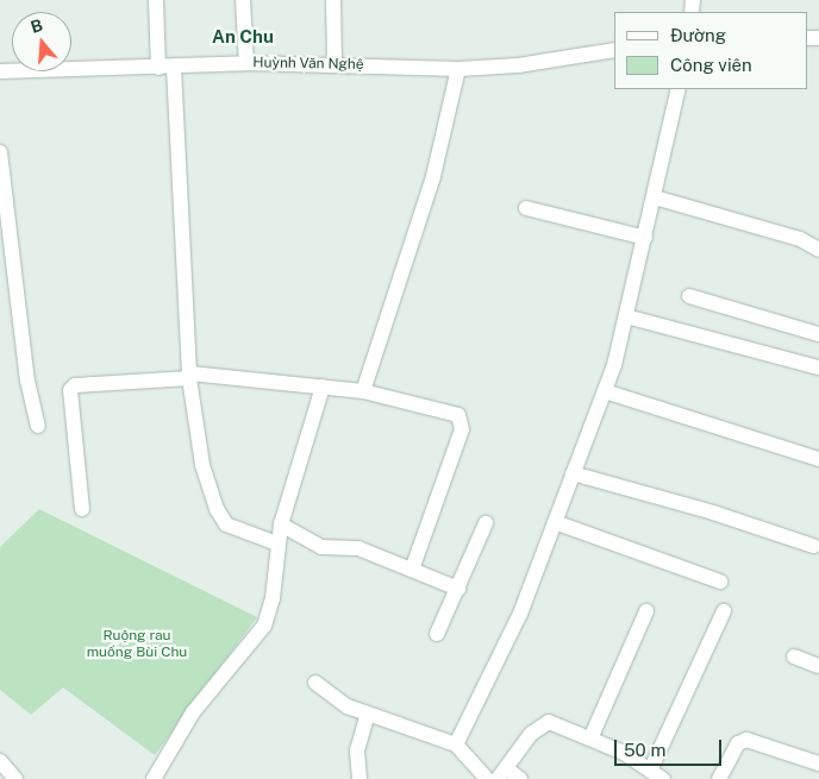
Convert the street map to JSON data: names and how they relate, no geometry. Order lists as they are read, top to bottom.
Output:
{
  "streets": {
    "street": ["Huỳnh Văn Nghệ"]
  },
  "districts": ["An Chu"],
  "parks": ["Ruộng rau muống Bùi Chu"],
  "legend": ["Đường", "Công viên"],
  "scale_bar": "50 m",
  "north": "top"
}
